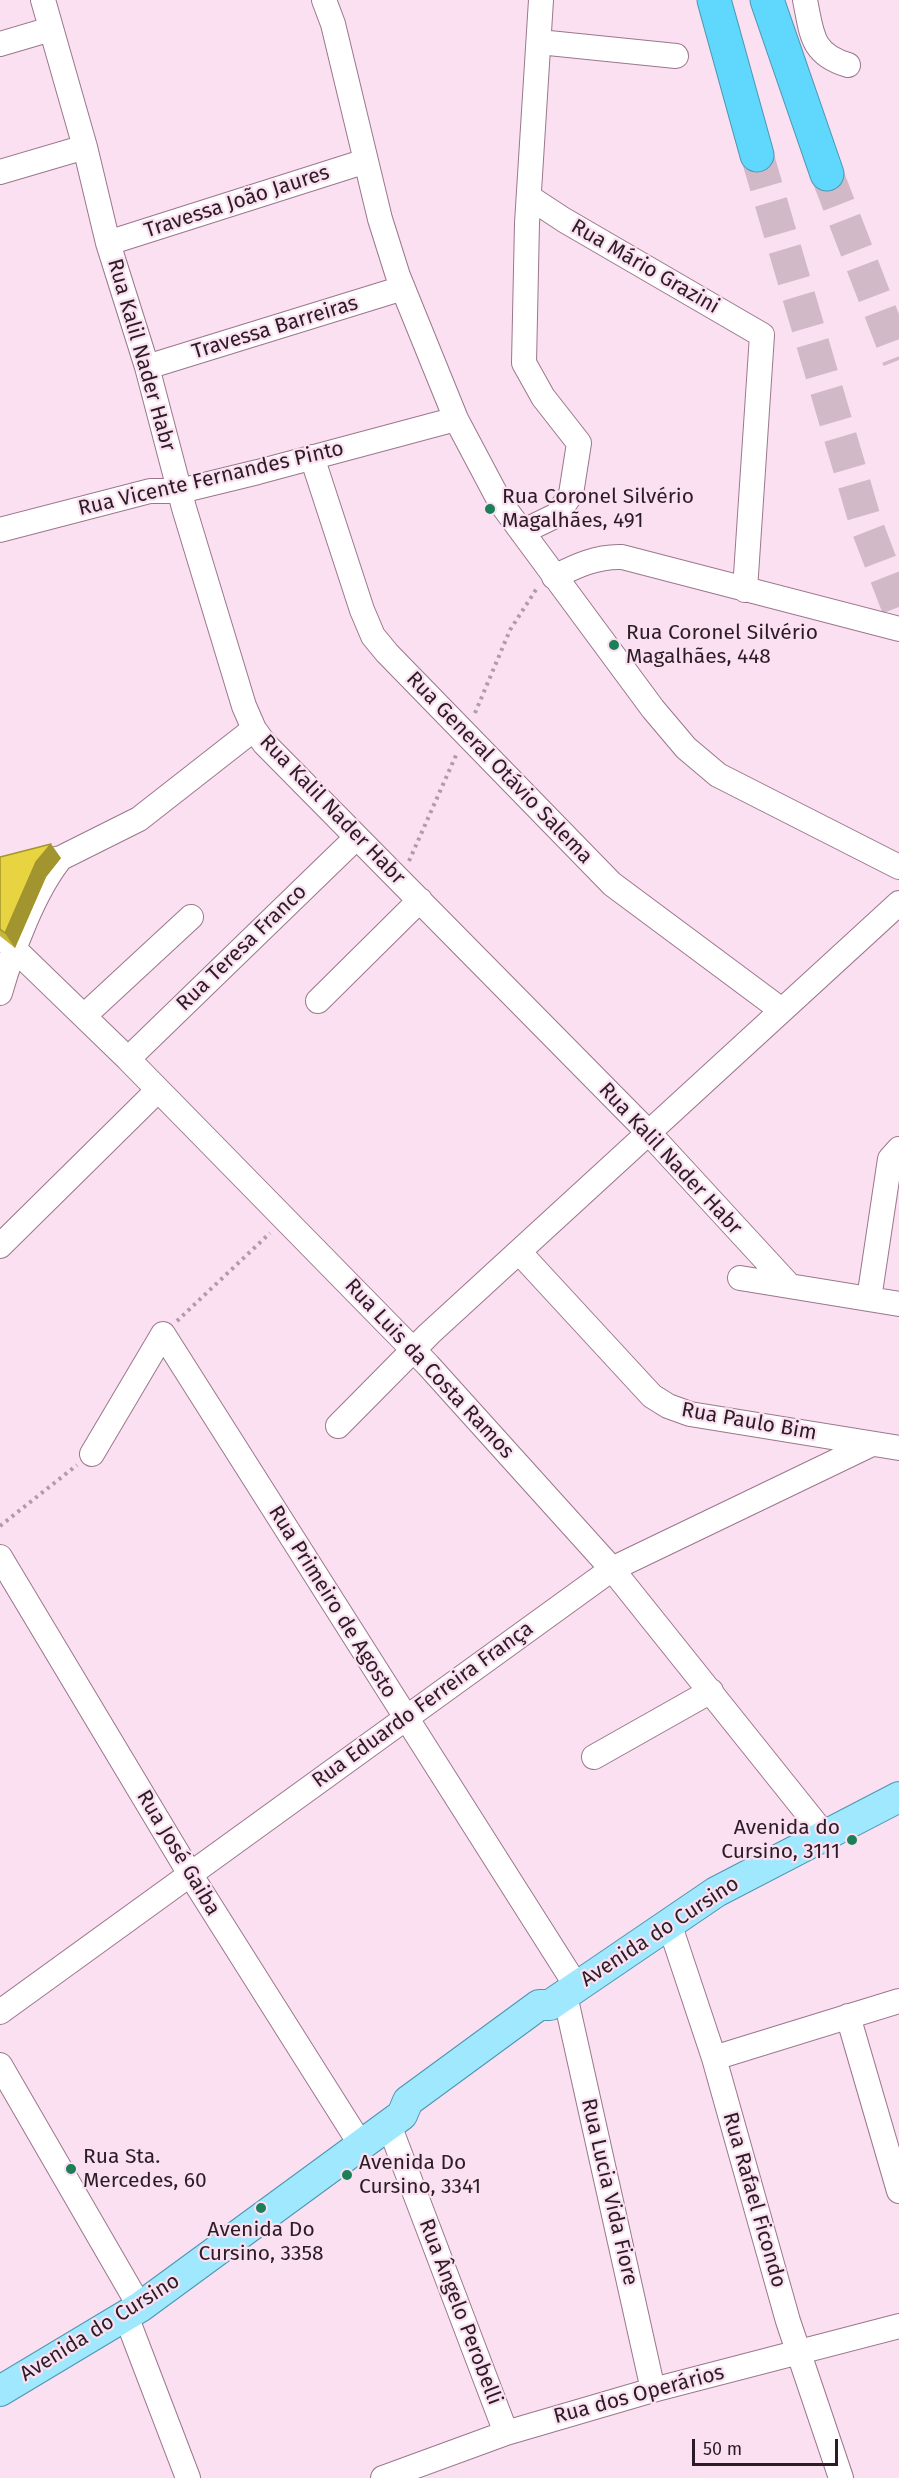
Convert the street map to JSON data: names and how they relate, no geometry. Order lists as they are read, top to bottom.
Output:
{
  "streets": {
    "main road": ["Avenida do Cursino"],
    "street": [
      "Travessa João Jaures",
      "Rua Mário Grazini",
      "Travessa Barreiras",
      "Rua Kalil Nader Habr",
      "Rua Vicente Fernandes Pinto",
      "Rua General Otávio Salema",
      "Rua Teresa Franco",
      "Rua Luis da Costa Ramos",
      "Rua Paulo Bim",
      "Rua Primeiro de Agosto",
      "Rua Eduardo Ferreira França",
      "Rua José Gaiba",
      "Rua Lucia Vida Fiore",
      "Rua Rafael Ficondo",
      "Rua Ângelo Perobelli",
      "Rua dos Operários"
    ]
  },
  "crossings": [
    ["Travessa João Jaures", "Rua Kalil Nader Habr"],
    ["Travessa Barreiras", "Rua Kalil Nader Habr"],
    ["Rua Kalil Nader Habr", "Rua Vicente Fernandes Pinto"],
    ["Rua Kalil Nader Habr", "Rua Teresa Franco"],
    ["Rua Vicente Fernandes Pinto", "Rua General Otávio Salema"],
    ["Rua Teresa Franco", "Rua Luis da Costa Ramos"],
    ["Rua Luis da Costa Ramos", "Rua Eduardo Ferreira França"],
    ["Rua Luis da Costa Ramos", "Avenida do Cursino"],
    ["Rua Paulo Bim", "Rua Eduardo Ferreira França"],
    ["Rua Primeiro de Agosto", "Rua Eduardo Ferreira França"],
    ["Rua Primeiro de Agosto", "Avenida do Cursino"],
    ["Rua Primeiro de Agosto", "Rua Lucia Vida Fiore"],
    ["Rua Eduardo Ferreira França", "Rua José Gaiba"],
    ["Rua José Gaiba", "Avenida do Cursino"],
    ["Avenida do Cursino", "Rua Lucia Vida Fiore"],
    ["Avenida do Cursino", "Rua Rafael Ficondo"],
    ["Avenida do Cursino", "Rua Ângelo Perobelli"],
    ["Rua Lucia Vida Fiore", "Rua dos Operários"],
    ["Rua Rafael Ficondo", "Rua dos Operários"],
    ["Rua Ângelo Perobelli", "Rua dos Operários"]
  ],
  "places": [
    "Rua Coronel Silvério Magalhães, 491",
    "Rua Coronel Silvério Magalhães, 448",
    "Avenida do Cursino, 3111",
    "Rua Sta. Mercedes, 60",
    "Avenida Do Cursino, 3341",
    "Avenida Do Cursino, 3358"
  ],
  "scale_bar": "50 m"
}
